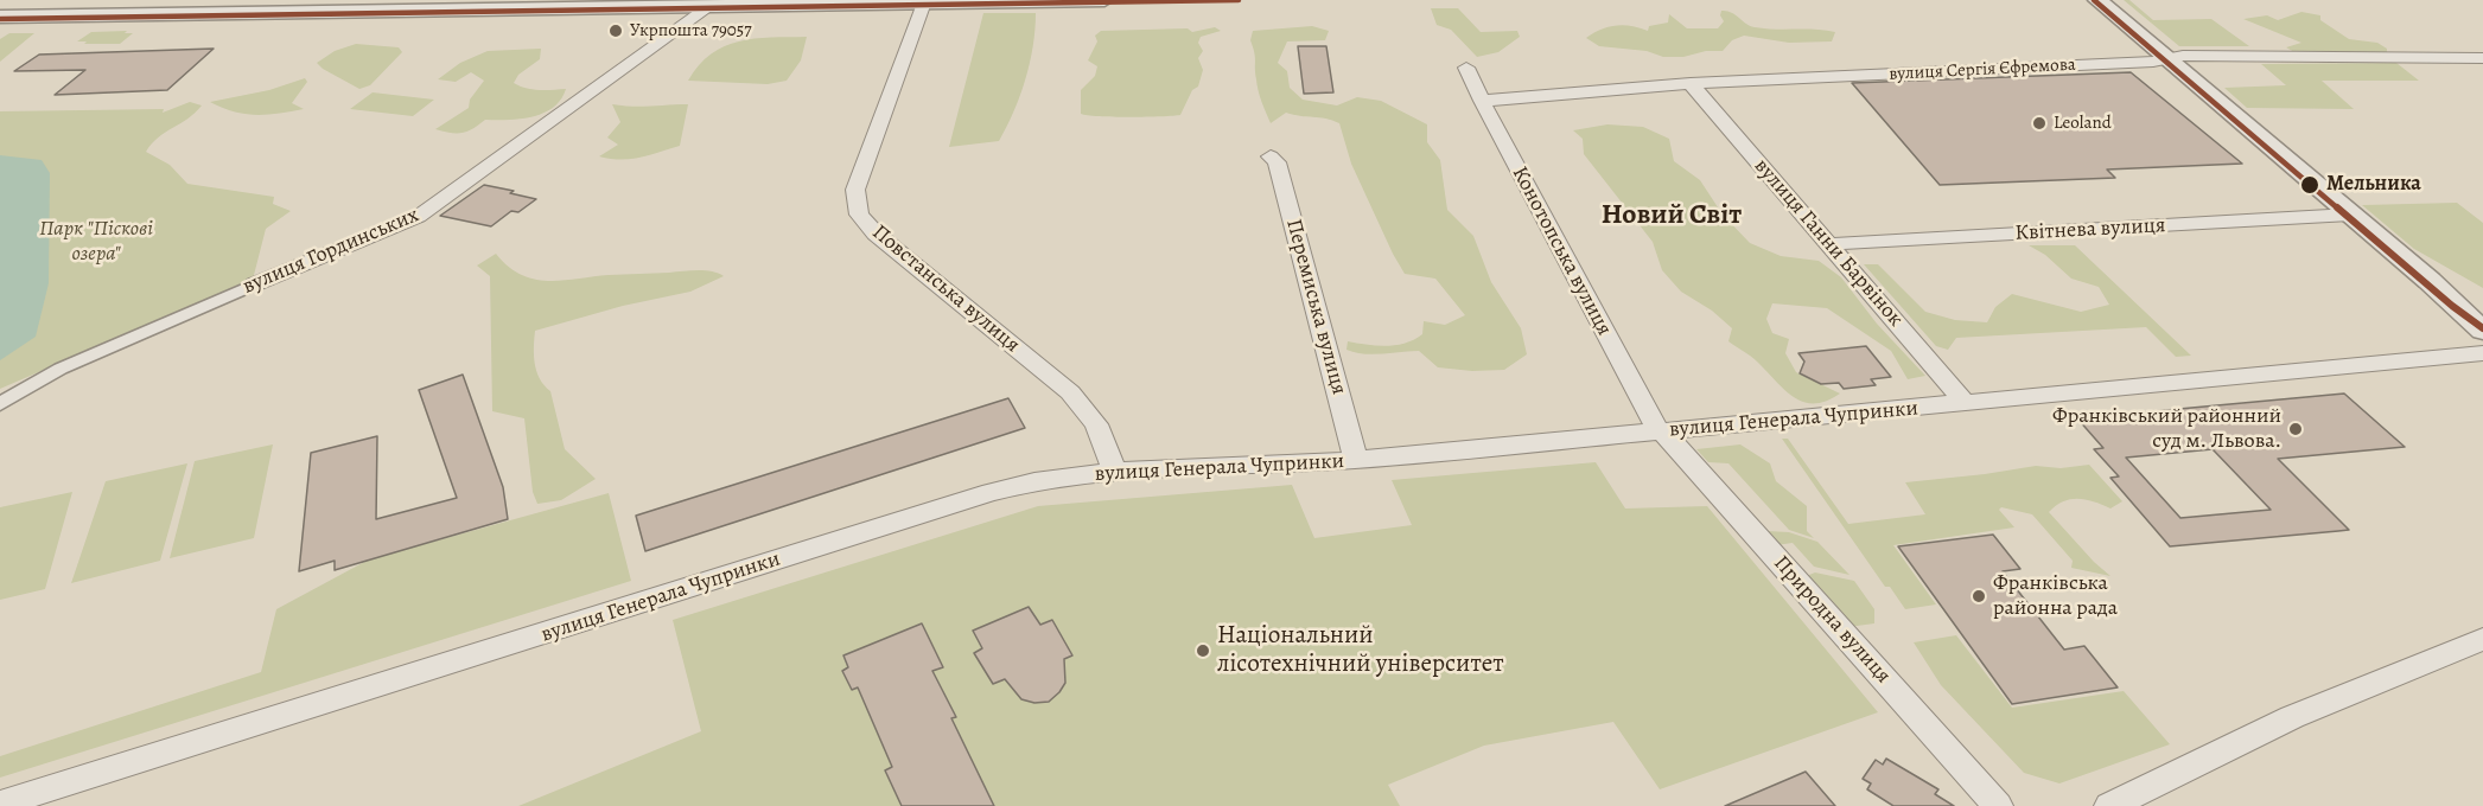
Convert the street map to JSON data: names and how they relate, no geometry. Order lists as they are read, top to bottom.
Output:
{
  "streets": {
    "street": [
      "вулиця Сергія Єфремова",
      "Квітнева вулиця",
      "вулиця Ганни Барвінок",
      "вулиця Гординських",
      "Конотопська вулиця",
      "Повстанська вулиця",
      "Перемиська вулиця",
      "вулиця Генерала Чупринки",
      "Природна вулиця"
    ]
  },
  "crossings": [
    ["вулиця Сергія Єфремова", "вулиця Ганни Барвінок"],
    ["вулиця Сергія Єфремова", "Конотопська вулиця"],
    ["Квітнева вулиця", "вулиця Ганни Барвінок"],
    ["вулиця Ганни Барвінок", "вулиця Генерала Чупринки"],
    ["Конотопська вулиця", "вулиця Генерала Чупринки"],
    ["Конотопська вулиця", "Природна вулиця"],
    ["Повстанська вулиця", "вулиця Генерала Чупринки"],
    ["Перемиська вулиця", "вулиця Генерала Чупринки"],
    ["вулиця Генерала Чупринки", "Природна вулиця"]
  ],
  "districts": ["Новий Світ"],
  "parks": ["Парк \"Піскові озера\""],
  "places": [
    "Укрпошта 79057",
    "Leoland",
    "Мельника",
    "Франківський районний суд м. Львова.",
    "Франківська районна рада",
    "Національний лісотехнічний університет"
  ]
}
